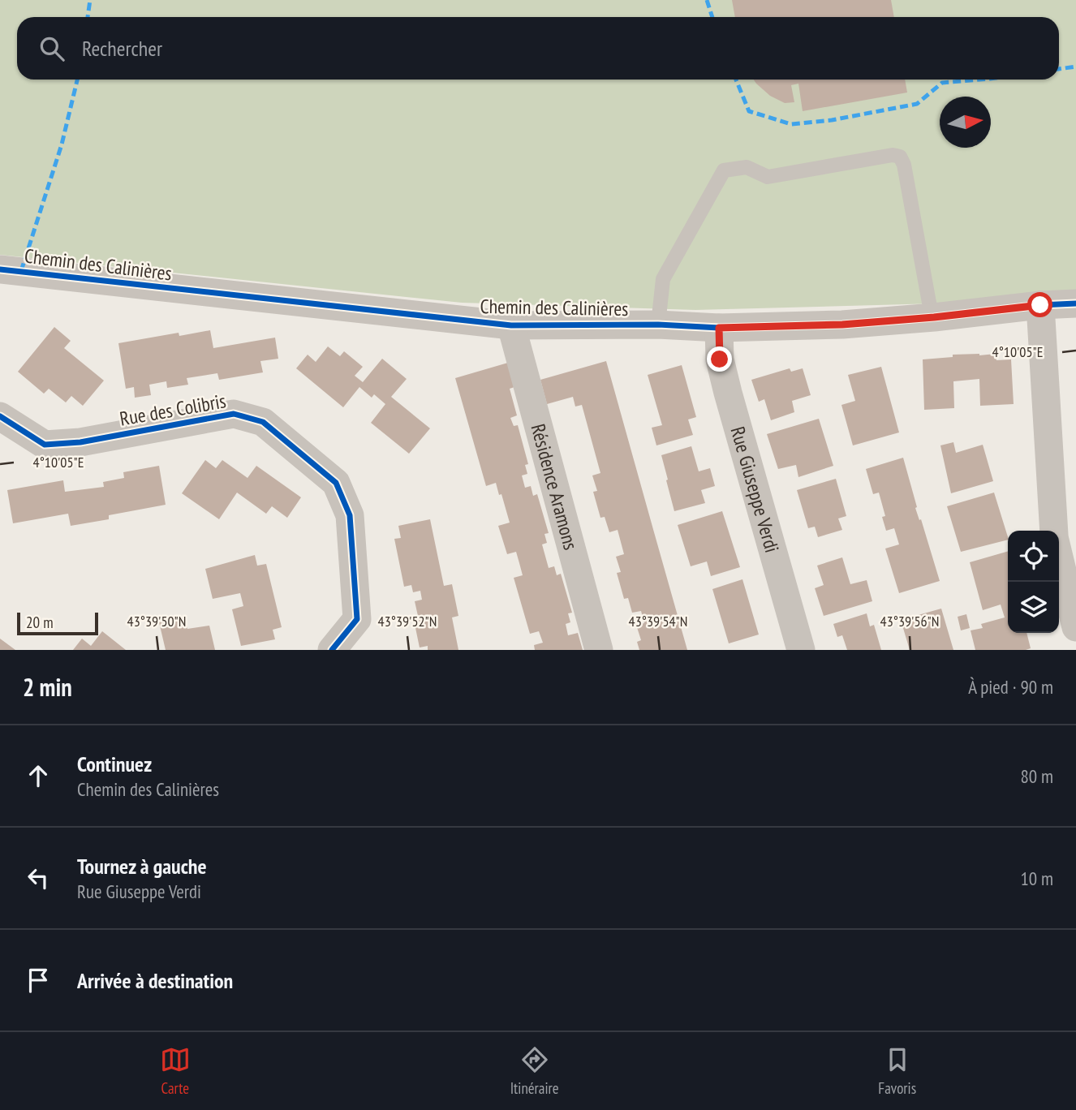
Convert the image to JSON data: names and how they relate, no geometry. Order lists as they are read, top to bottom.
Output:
{
  "streets": {
    "street": [
      "Chemin des Calinières",
      "Rue des Colibris",
      "Résidence Aramons",
      "Rue Giuseppe Verdi"
    ]
  },
  "crossings": [
    ["Chemin des Calinières", "Résidence Aramons"],
    ["Chemin des Calinières", "Rue Giuseppe Verdi"]
  ],
  "scale_bar": "20 m",
  "north": "right",
  "page": {
    "search": "Rechercher",
    "scale": "20 m",
    "heading": ["2 min", "À pied · 90 m"],
    "list": [
      ["Continuez", "Chemin des Calinières", "80 m"],
      ["Tournez à gauche", "Rue Giuseppe Verdi", "10 m"],
      "Arrivée à destination"
    ],
    "nav": ["Carte", "Itinéraire", "Favoris"]
  },
  "coordinates": [
    "4°10'05\"E",
    "43°39'50\"N",
    "43°39'52\"N",
    "43°39'54\"N",
    "43°39'56\"N"
  ]
}
